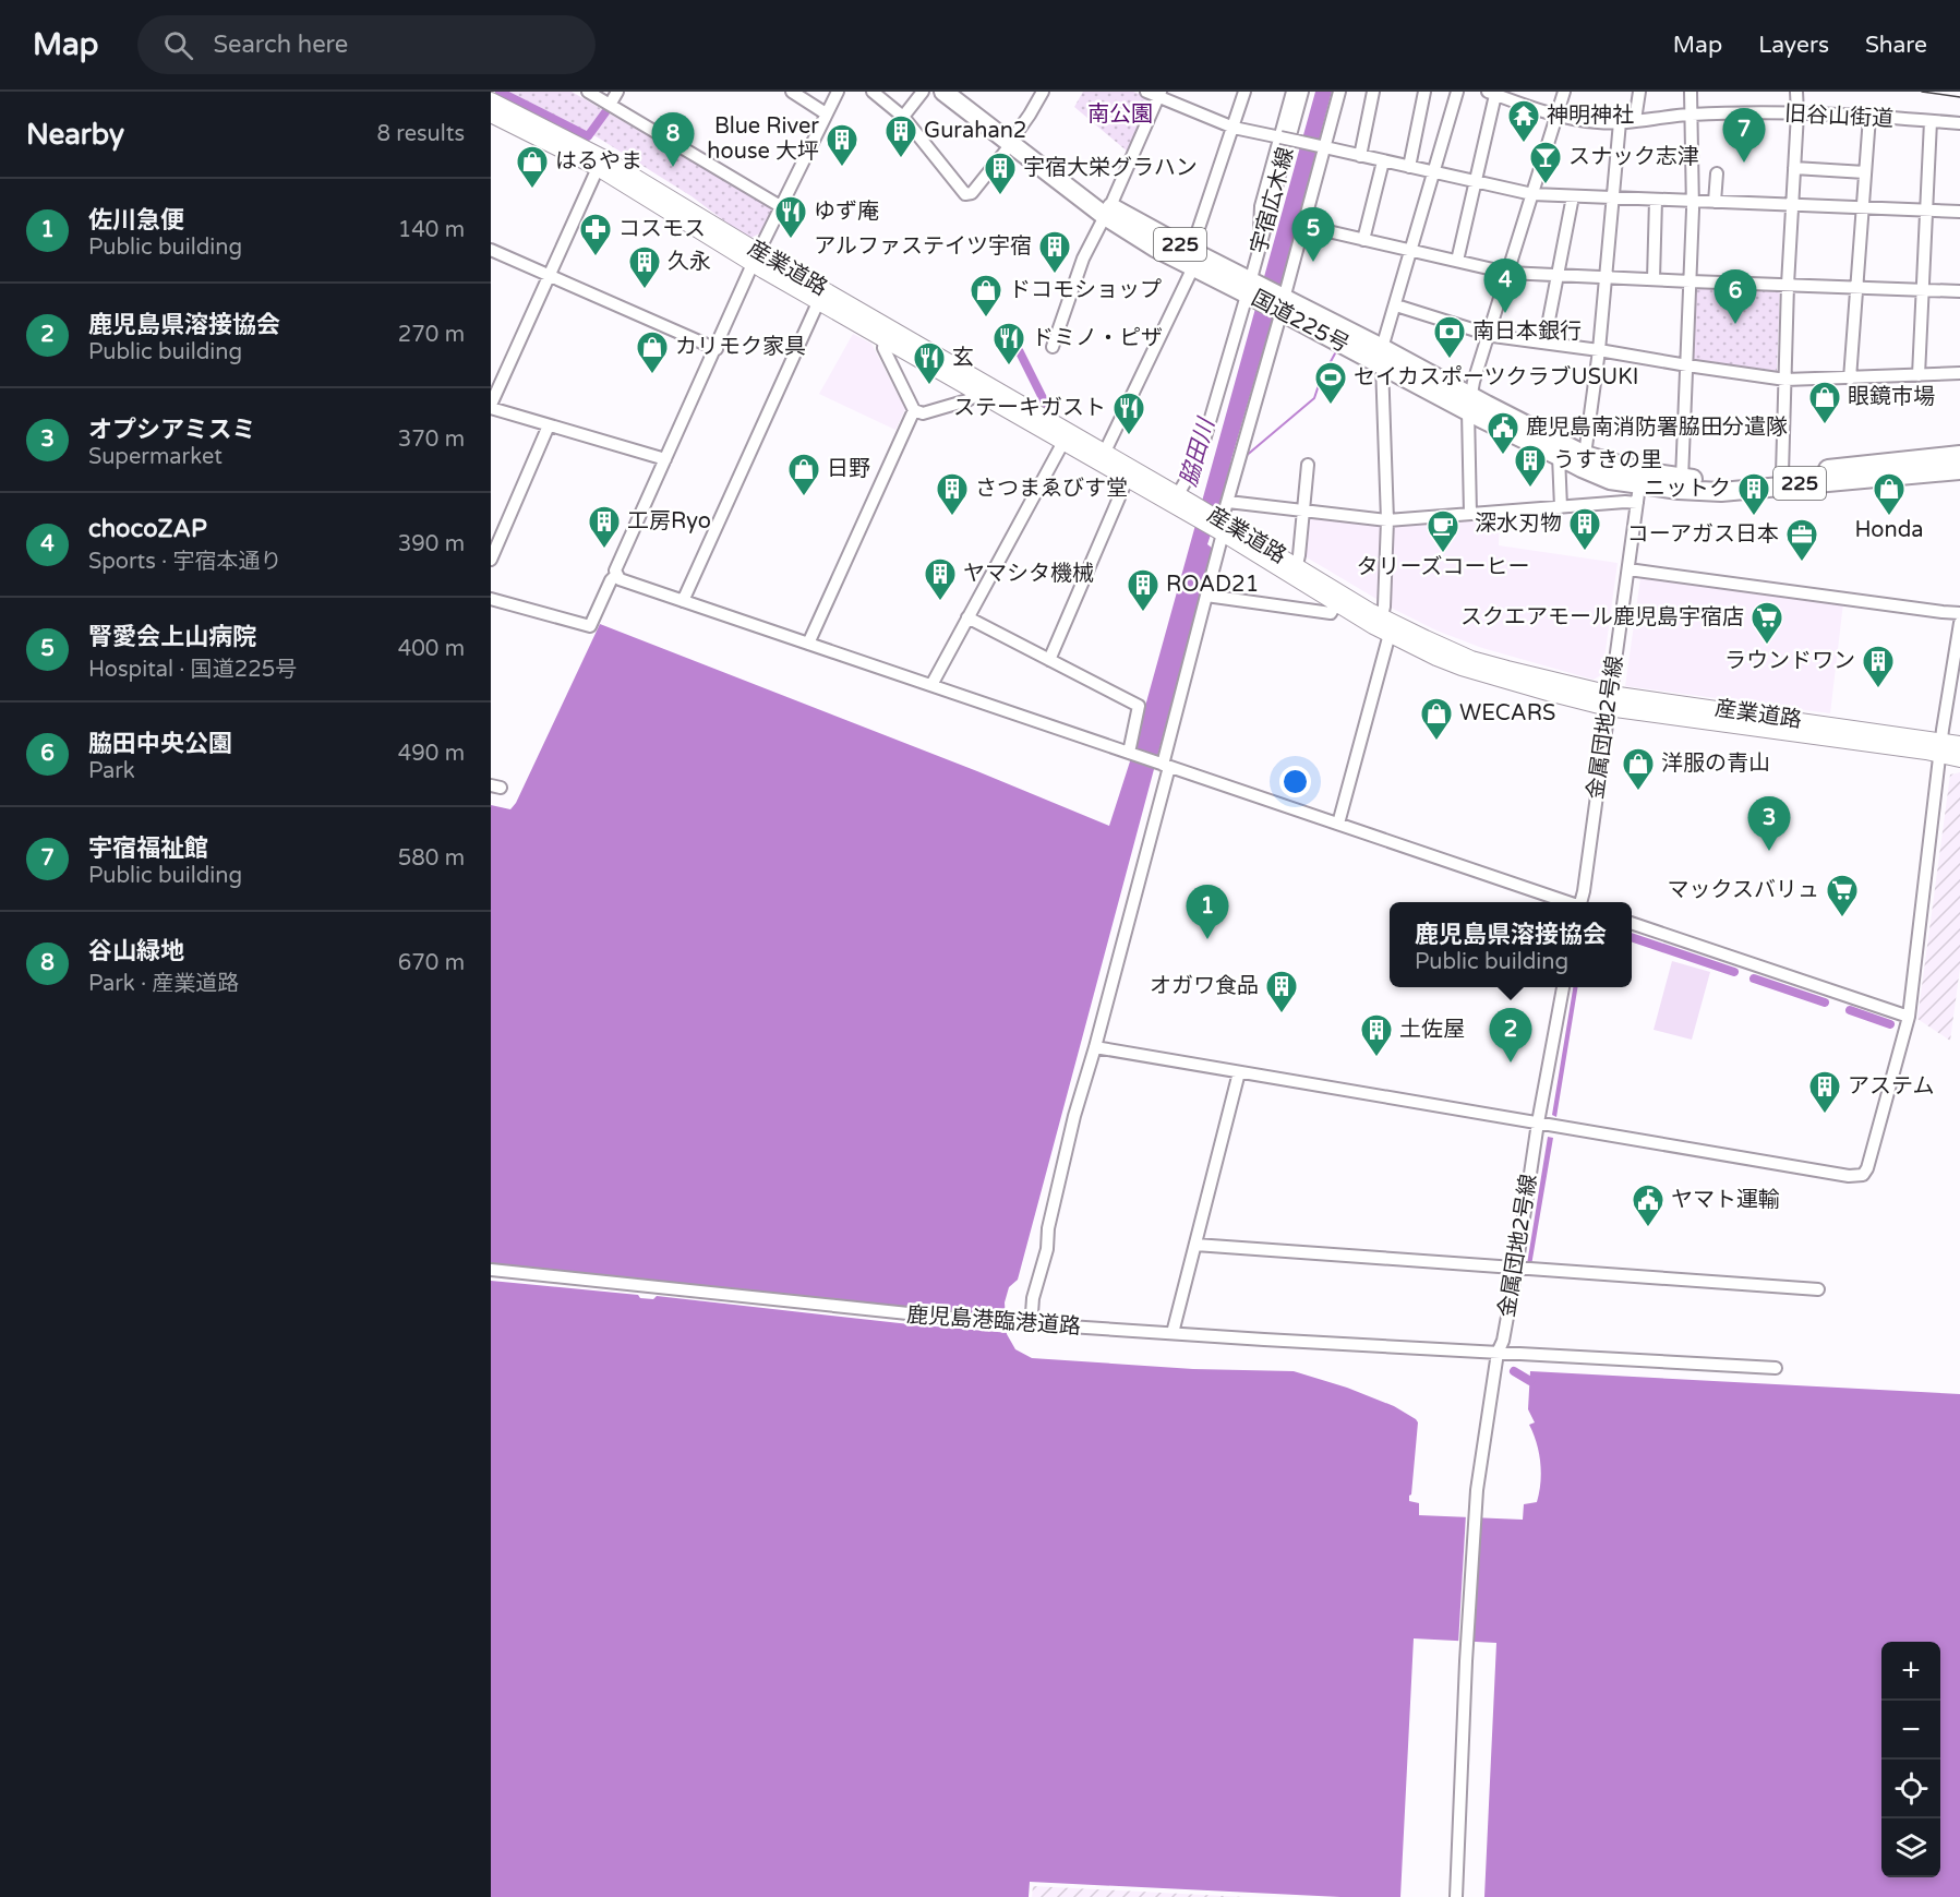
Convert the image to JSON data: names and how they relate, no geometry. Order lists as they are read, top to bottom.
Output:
{
  "streets": {
    "highway": ["225", "国道225号"],
    "main road": ["産業道路"],
    "street": [
      "旧谷山街道",
      "宇宿広木線",
      "金属団地2号線",
      "鹿児島港臨港道路"
    ]
  },
  "crossings": [
    ["宇宿広木線", "産業道路"],
    ["宇宿広木線", "国道225号"],
    ["産業道路", "金属団地2号線"],
    ["国道225号", "金属団地2号線"],
    ["金属団地2号線", "鹿児島港臨港道路"]
  ],
  "water": ["脇田川"],
  "parks": ["南公園"],
  "places": {
    "temple": ["神明神社"],
    "building": [
      "Gurahan2",
      "Blue River house 大坪",
      "宇宿大栄グラハン",
      "アルファステイツ宇宿",
      "久永",
      "うすきの里",
      "さつまゑびす堂",
      "ニットク",
      "工房Ryo",
      "深水刃物",
      "ヤマシタ機械",
      "ROAD21",
      "ラウンドワン",
      "オガワ食品",
      "土佐屋",
      "アステム"
    ],
    "bar": ["スナック志津"],
    "shop": [
      "はるやま",
      "ドコモショップ",
      "カリモク家具",
      "眼鏡市場",
      "日野",
      "Honda",
      "WECARS",
      "洋服の青山"
    ],
    "restaurant": [
      "ゆず庵",
      "ドミノ・ピザ",
      "玄",
      "ステーキガスト"
    ],
    "pharmacy": ["コスモス"],
    "bank": ["南日本銀行"],
    "sports": ["セイカスポーツクラブUSUKI"],
    "public building": ["鹿児島南消防署脇田分遣隊", "ヤマト運輸"],
    "cafe": ["タリーズコーヒー"],
    "office": ["コーアガス日本"],
    "supermarket": ["スクエアモール鹿児島宇宿店", "マックスバリュ"]
  },
  "page": {
    "header": "Map",
    "search": "Search here",
    "nav": ["Map", "Layers", "Share"],
    "heading": ["Nearby", "8 results"],
    "pins": [
      "7",
      "8",
      "5",
      "4",
      "6",
      "3",
      "1",
      "2"
    ],
    "list": [
      {
        "mark": "1",
        "name": "佐川急便",
        "note": "Public building",
        "value": "140 m"
      },
      {
        "mark": "2",
        "name": "鹿児島県溶接協会",
        "note": "Public building",
        "value": "270 m"
      },
      {
        "mark": "3",
        "name": "オプシアミスミ",
        "note": "Supermarket",
        "value": "370 m"
      },
      {
        "mark": "4",
        "name": "chocoZAP",
        "note": "Sports · 宇宿本通り",
        "value": "390 m"
      },
      {
        "mark": "5",
        "name": "腎愛会上山病院",
        "note": "Hospital · 国道225号",
        "value": "400 m"
      },
      {
        "mark": "6",
        "name": "脇田中央公園",
        "note": "Park",
        "value": "490 m"
      },
      {
        "mark": "7",
        "name": "宇宿福祉館",
        "note": "Public building",
        "value": "580 m"
      },
      {
        "mark": "8",
        "name": "谷山緑地",
        "note": "Park · 産業道路",
        "value": "670 m"
      }
    ],
    "popup": ["鹿児島県溶接協会", "Public building"],
    "map_buttons": ["+", "−"]
  }
}
